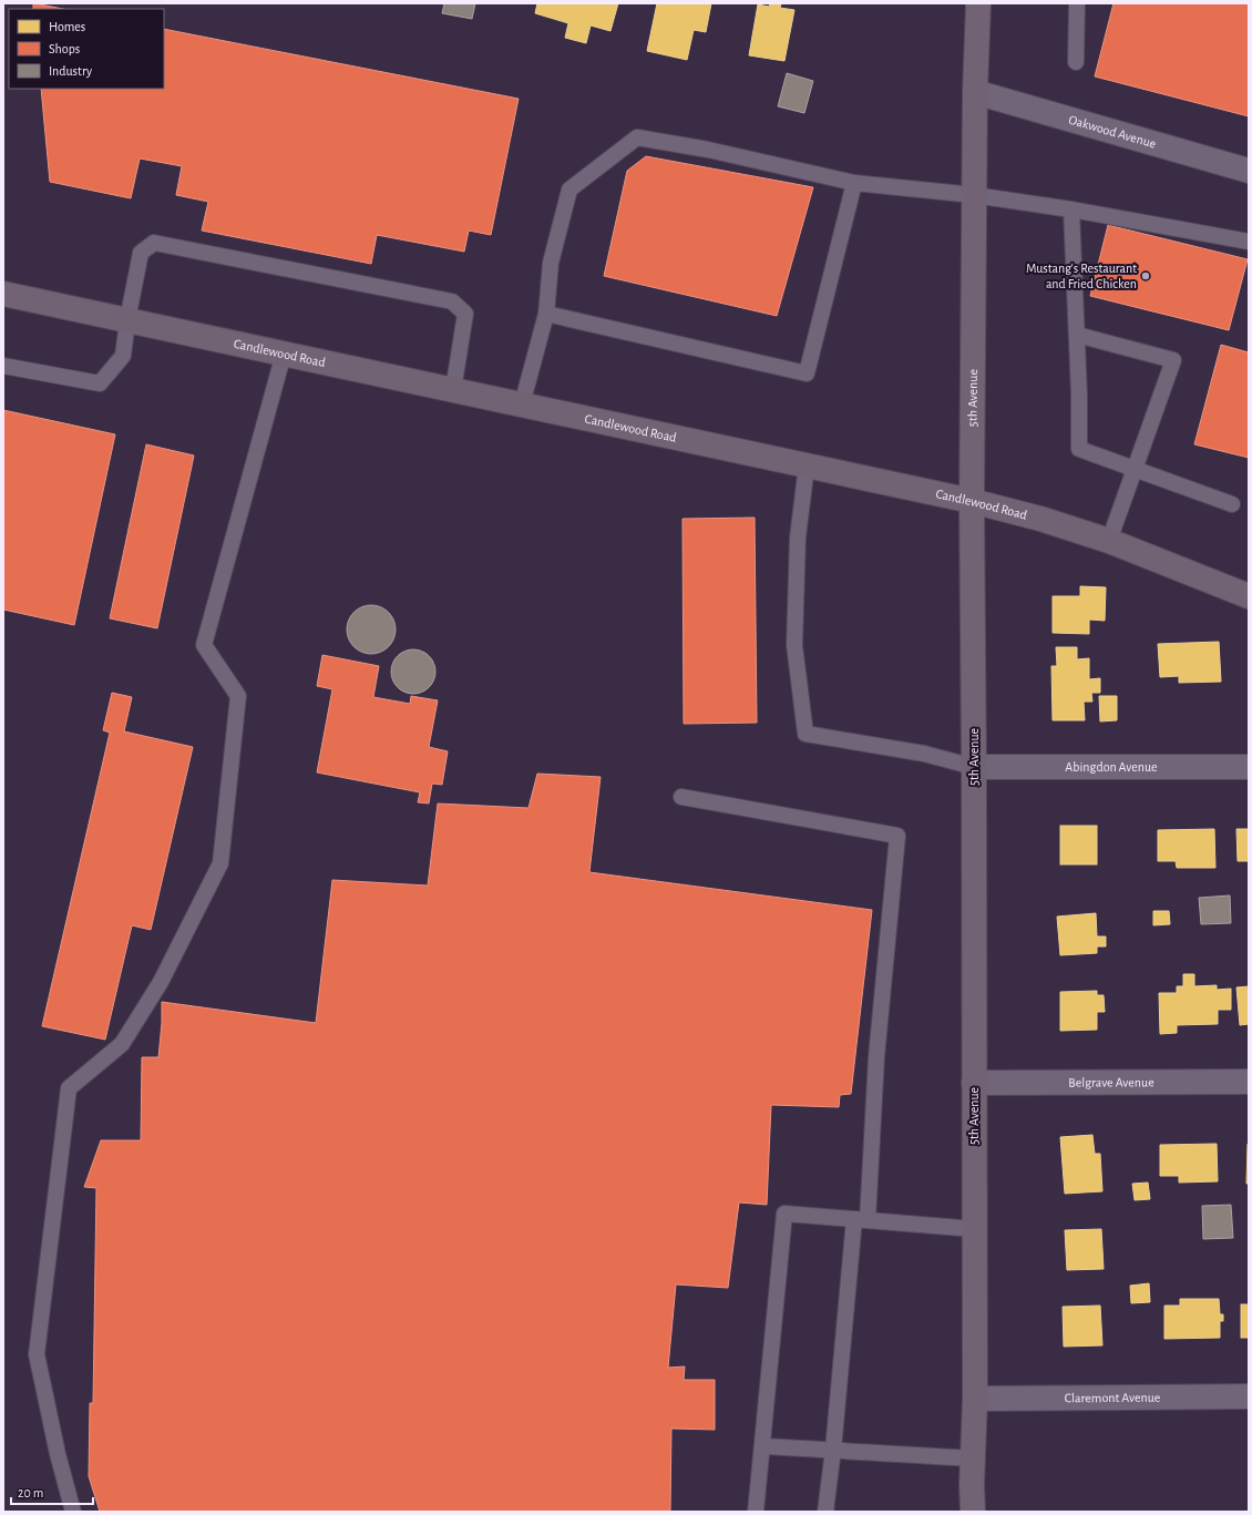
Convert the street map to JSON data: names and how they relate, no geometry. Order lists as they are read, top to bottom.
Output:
{
  "streets": {
    "main road": ["Candlewood Road", "5th Avenue"],
    "street": [
      "Oakwood Avenue",
      "Abingdon Avenue",
      "Belgrave Avenue",
      "Claremont Avenue"
    ]
  },
  "crossings": [
    ["Oakwood Avenue", "5th Avenue"],
    ["Candlewood Road", "5th Avenue"],
    ["5th Avenue", "Abingdon Avenue"],
    ["5th Avenue", "Belgrave Avenue"],
    ["5th Avenue", "Claremont Avenue"]
  ],
  "places": ["Mustang's Restaurant and Fried Chicken"],
  "legend": ["Homes", "Shops", "Industry"],
  "scale_bar": "20 m"
}
